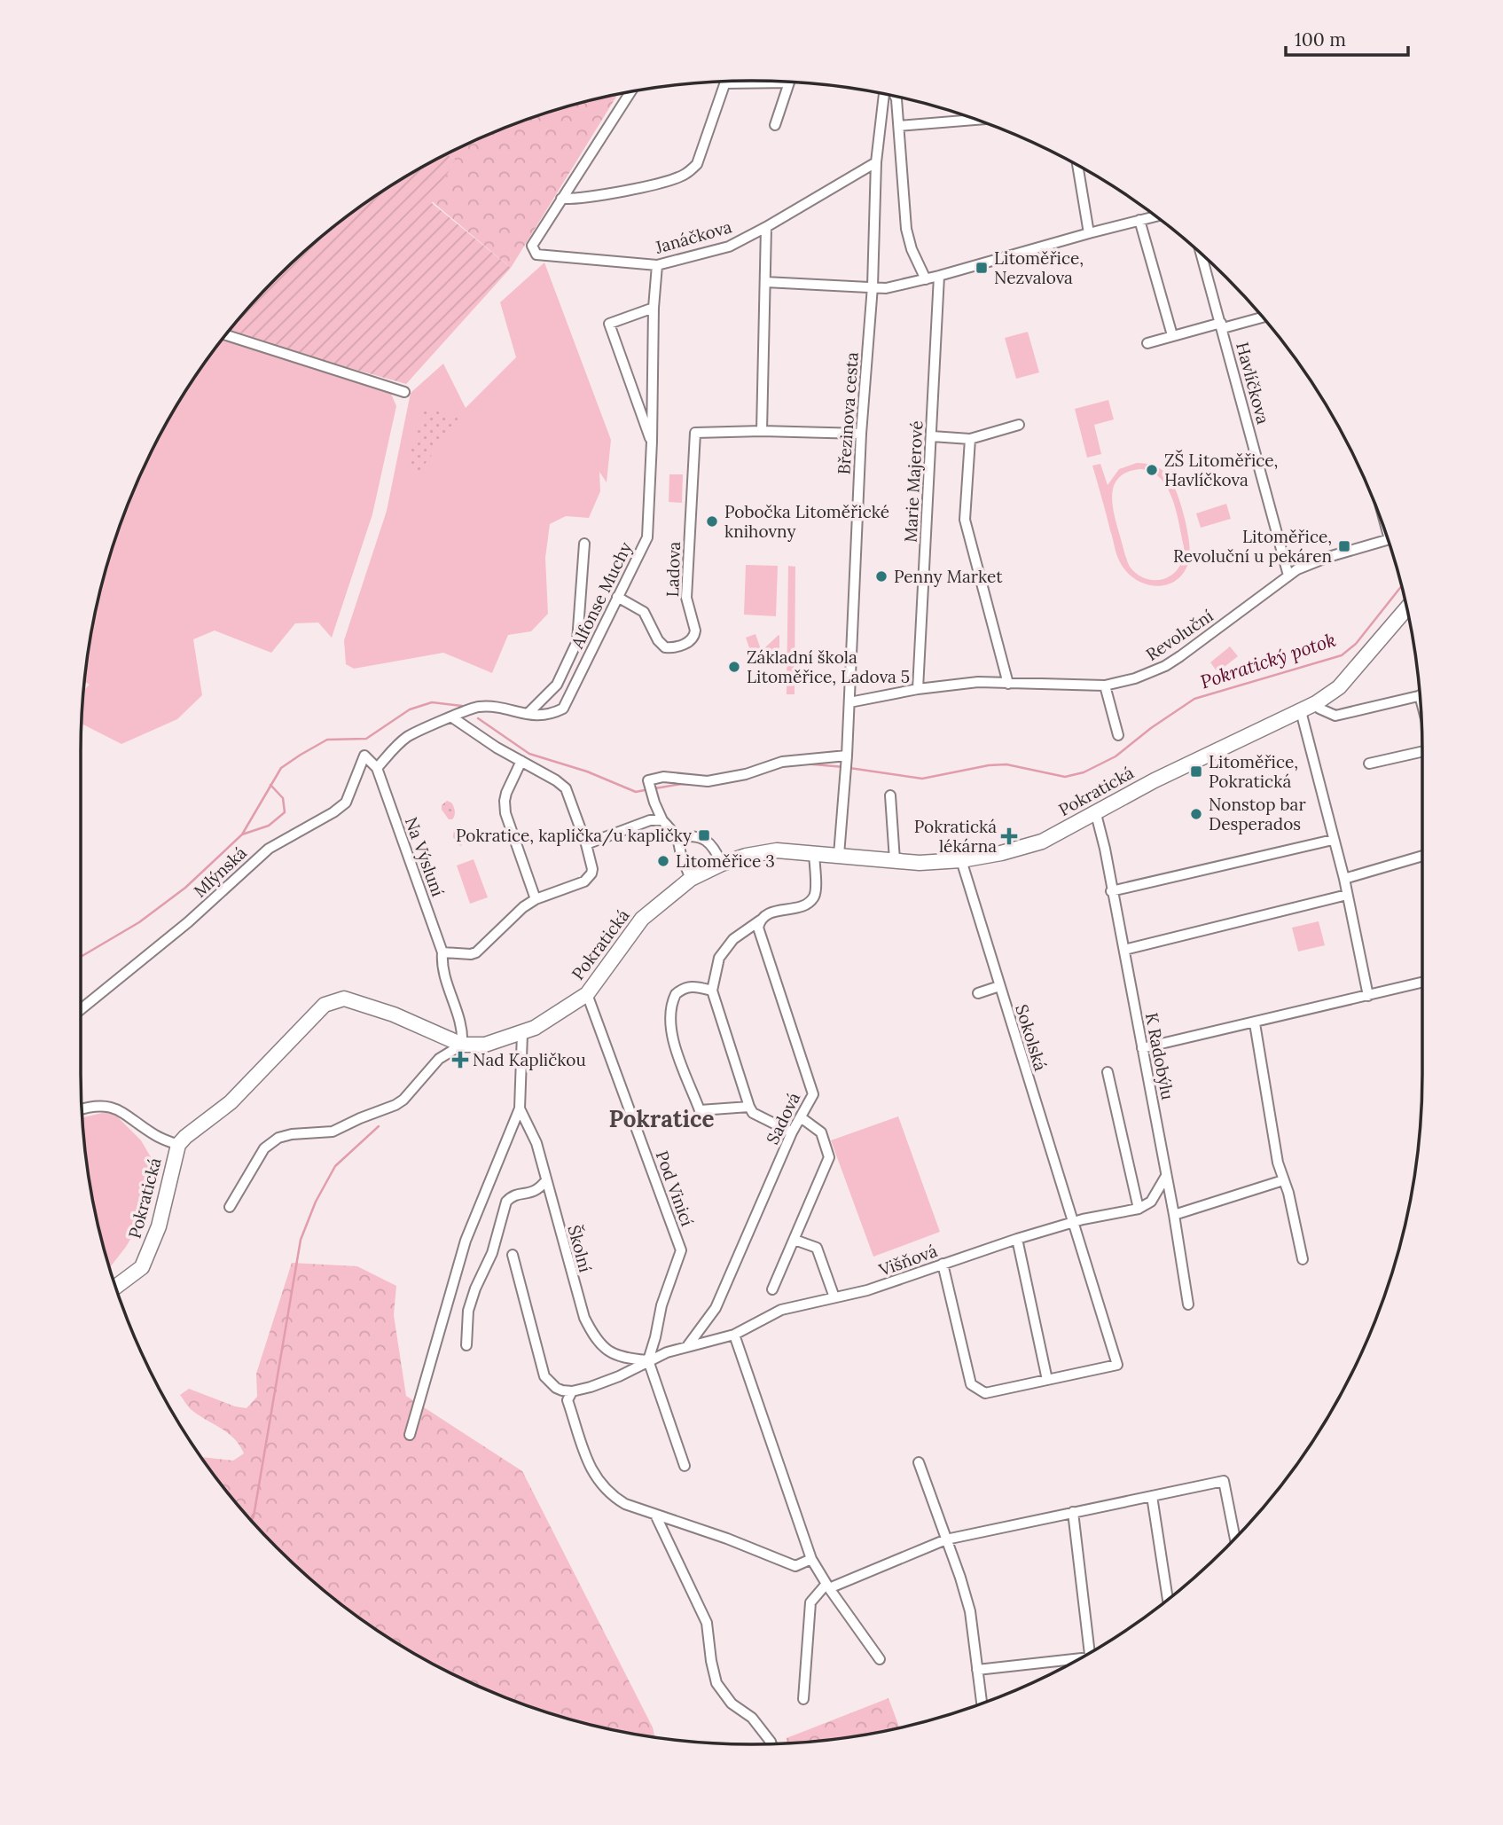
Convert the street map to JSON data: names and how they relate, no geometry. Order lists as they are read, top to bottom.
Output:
{
  "streets": {
    "street": [
      "Janáčkova",
      "Havlíčkova",
      "Březinova cesta",
      "Marie Majerové",
      "Ladova",
      "Alfonse Muchy",
      "Revoluční",
      "Pokratická",
      "Na Výsluní",
      "Mlýnská",
      "Sokolská",
      "K Radobýlu",
      "Sadová",
      "Pod Vinicí",
      "Školní",
      "Višňová"
    ]
  },
  "crossings": [
    ["Janáčkova", "Březinova cesta"],
    ["Janáčkova", "Alfonse Muchy"],
    ["Havlíčkova", "Revoluční"],
    ["Březinova cesta", "Revoluční"],
    ["Březinova cesta", "Pokratická"],
    ["Marie Majerové", "Revoluční"],
    ["Ladova", "Alfonse Muchy"],
    ["Pokratická", "Na Výsluní"],
    ["Pokratická", "Sokolská"],
    ["Pokratická", "K Radobýlu"],
    ["Pokratická", "Pod Vinicí"],
    ["Na Výsluní", "Mlýnská"],
    ["Sokolská", "Višňová"],
    ["Sadová", "Višňová"],
    ["Pod Vinicí", "Školní"],
    ["Pod Vinicí", "Višňová"],
    ["Školní", "Višňová"]
  ],
  "districts": ["Pokratice"],
  "water": ["Pokratický potok"],
  "places": {
    "transit": [
      "Litoměřice, Nezvalova",
      "Litoměřice, Revoluční u pekáren",
      "Litoměřice, Pokratická",
      "Pokratice, kaplička/u kapličky"
    ],
    "other": [
      "ZŠ Litoměřice, Havlíčkova",
      "Pobočka Litoměřické knihovny",
      "Penny Market",
      "Základní škola Litoměřice, Ladova 5",
      "Nonstop bar Desperados",
      "Litoměřice 3"
    ],
    "health": ["Pokratická lékárna", "Nad Kapličkou"]
  },
  "scale_bar": "100 m"
}
